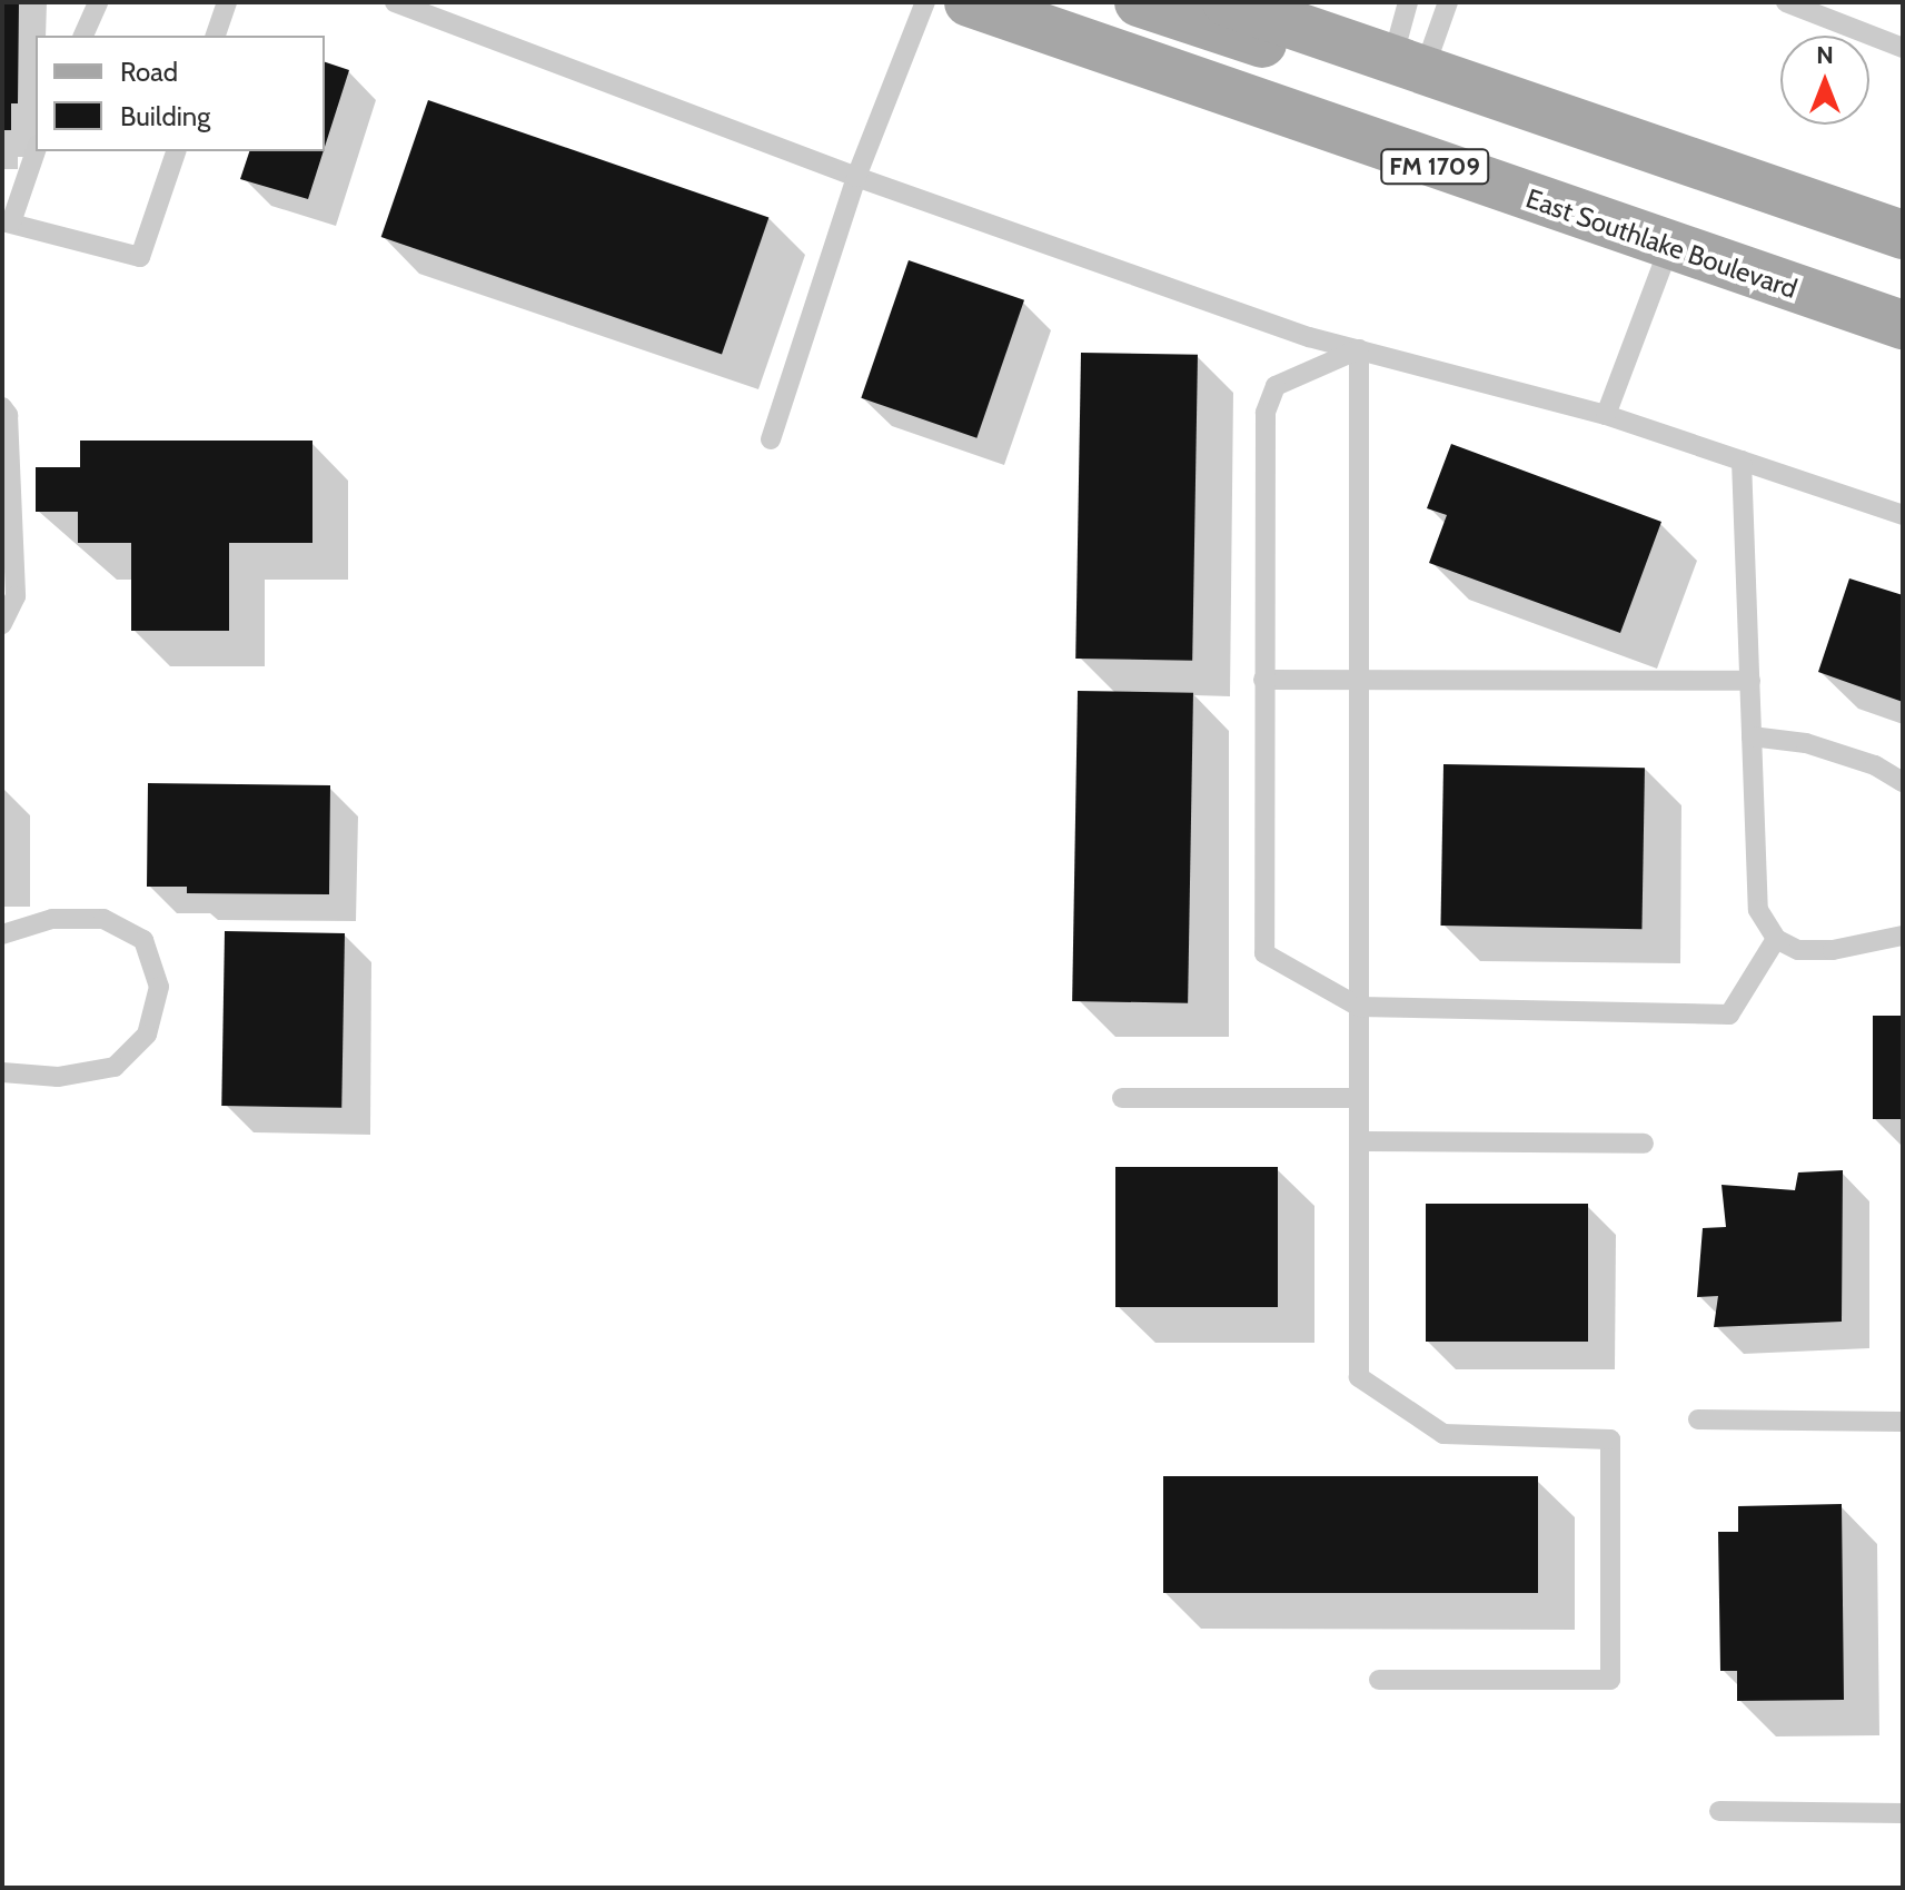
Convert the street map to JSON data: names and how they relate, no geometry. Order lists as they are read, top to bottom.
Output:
{
  "streets": {
    "main road": ["FM 1709", "East Southlake Boulevard"]
  },
  "legend": ["Road", "Building"],
  "north": "top"
}
